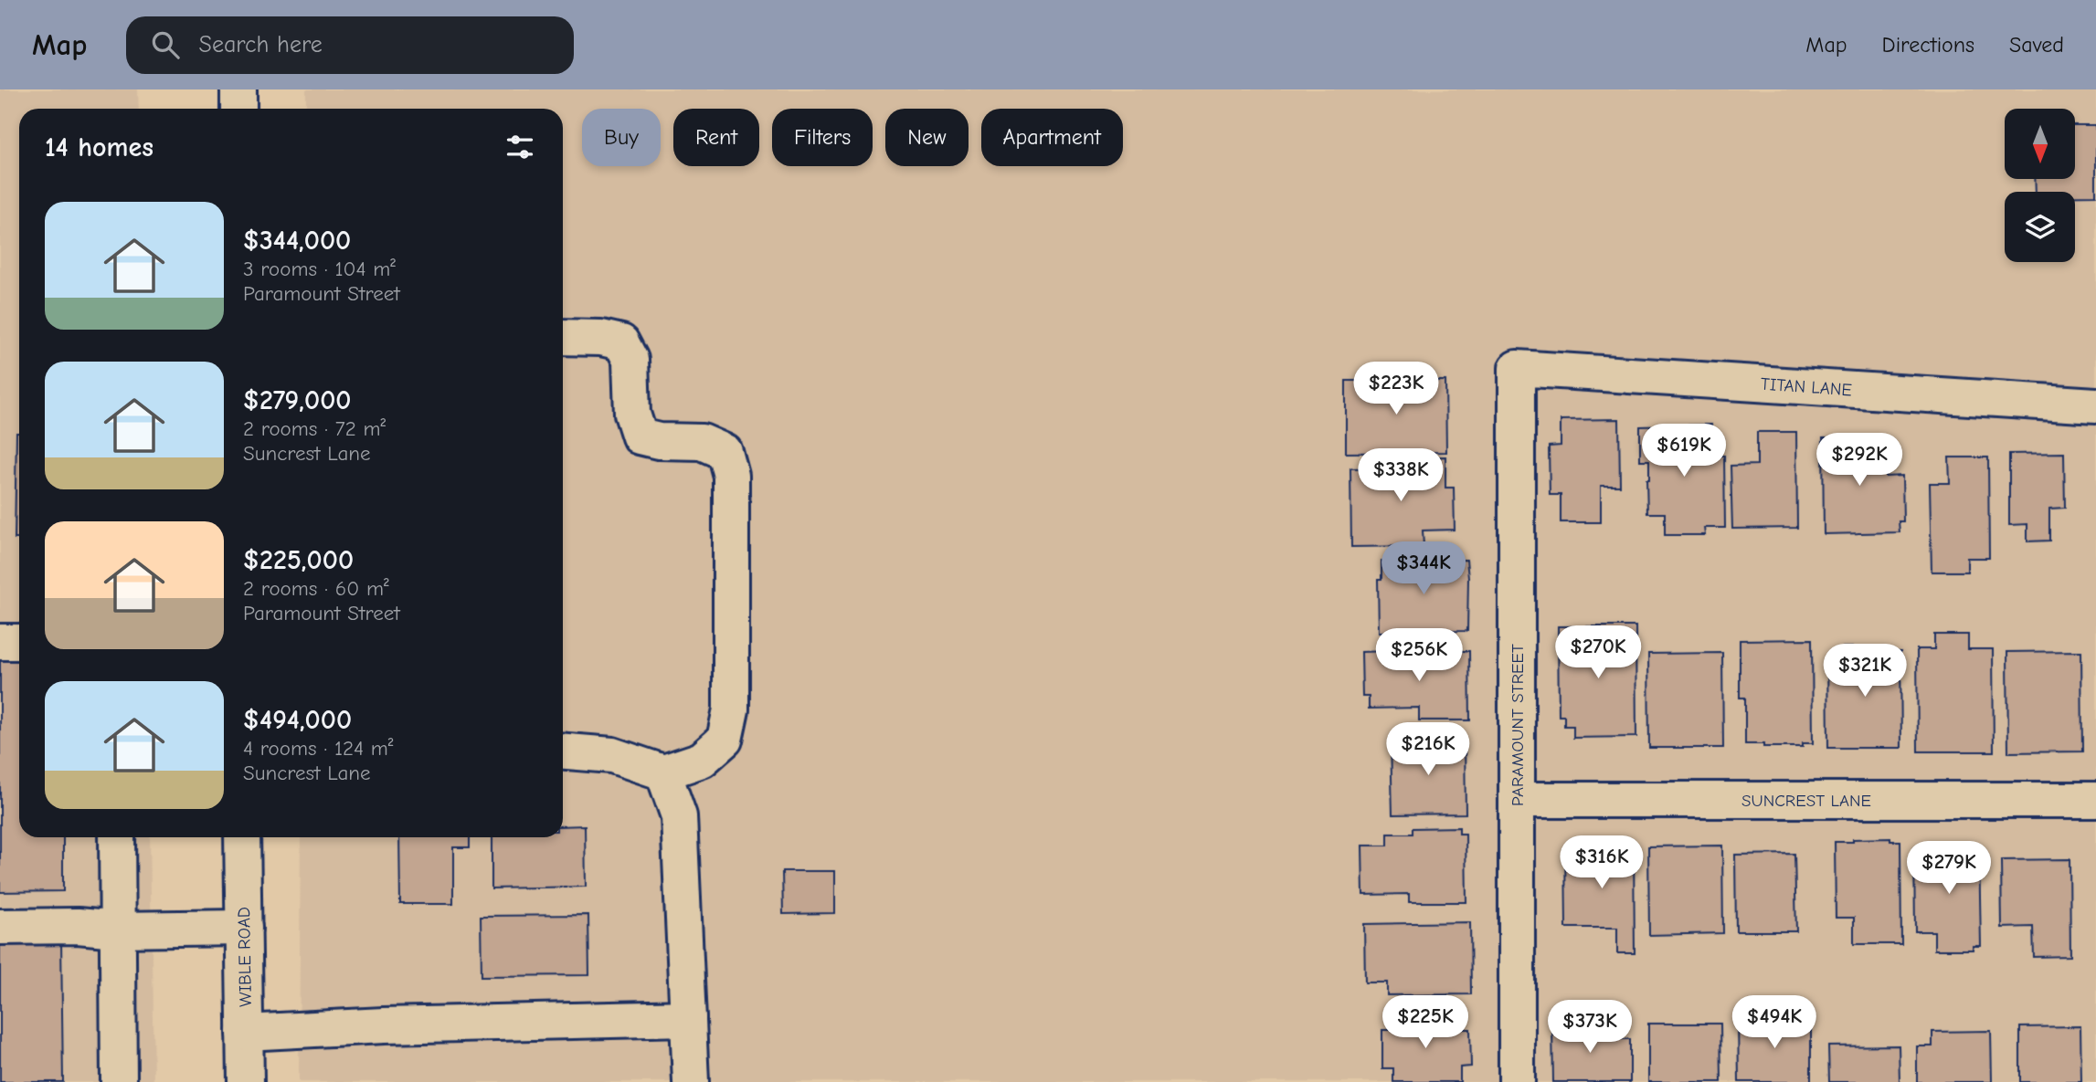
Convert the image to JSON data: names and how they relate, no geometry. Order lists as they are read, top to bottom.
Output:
{
  "streets": {
    "street": [
      "TITAN LANE",
      "PARAMOUNT STREET",
      "SUNCREST LANE",
      "WIBLE ROAD"
    ]
  },
  "crossings": [
    ["TITAN LANE", "PARAMOUNT STREET"],
    ["PARAMOUNT STREET", "SUNCREST LANE"]
  ],
  "north": "bottom",
  "page": {
    "header": "Map",
    "search": "Search here",
    "nav": ["Map", "Directions", "Saved"],
    "chip": [
      "Buy",
      "Rent",
      "Filters",
      "New",
      "Apartment"
    ],
    "heading": "14 homes",
    "list": [
      {
        "name": "$344,000",
        "note": "3 rooms · 104 m² · Paramount Street"
      },
      {
        "name": "$279,000",
        "note": "2 rooms · 72 m² · Suncrest Lane"
      },
      {
        "name": "$225,000",
        "note": "2 rooms · 60 m² · Paramount Street"
      },
      {
        "name": "$494,000",
        "note": "4 rooms · 124 m² · Suncrest Lane"
      }
    ],
    "price": [
      "$223K",
      "$619K",
      "$292K",
      "$338K",
      "$344K",
      "$270K",
      "$256K",
      "$321K",
      "$216K",
      "$316K",
      "$279K",
      "$225K",
      "$494K",
      "$373K"
    ]
  }
}
